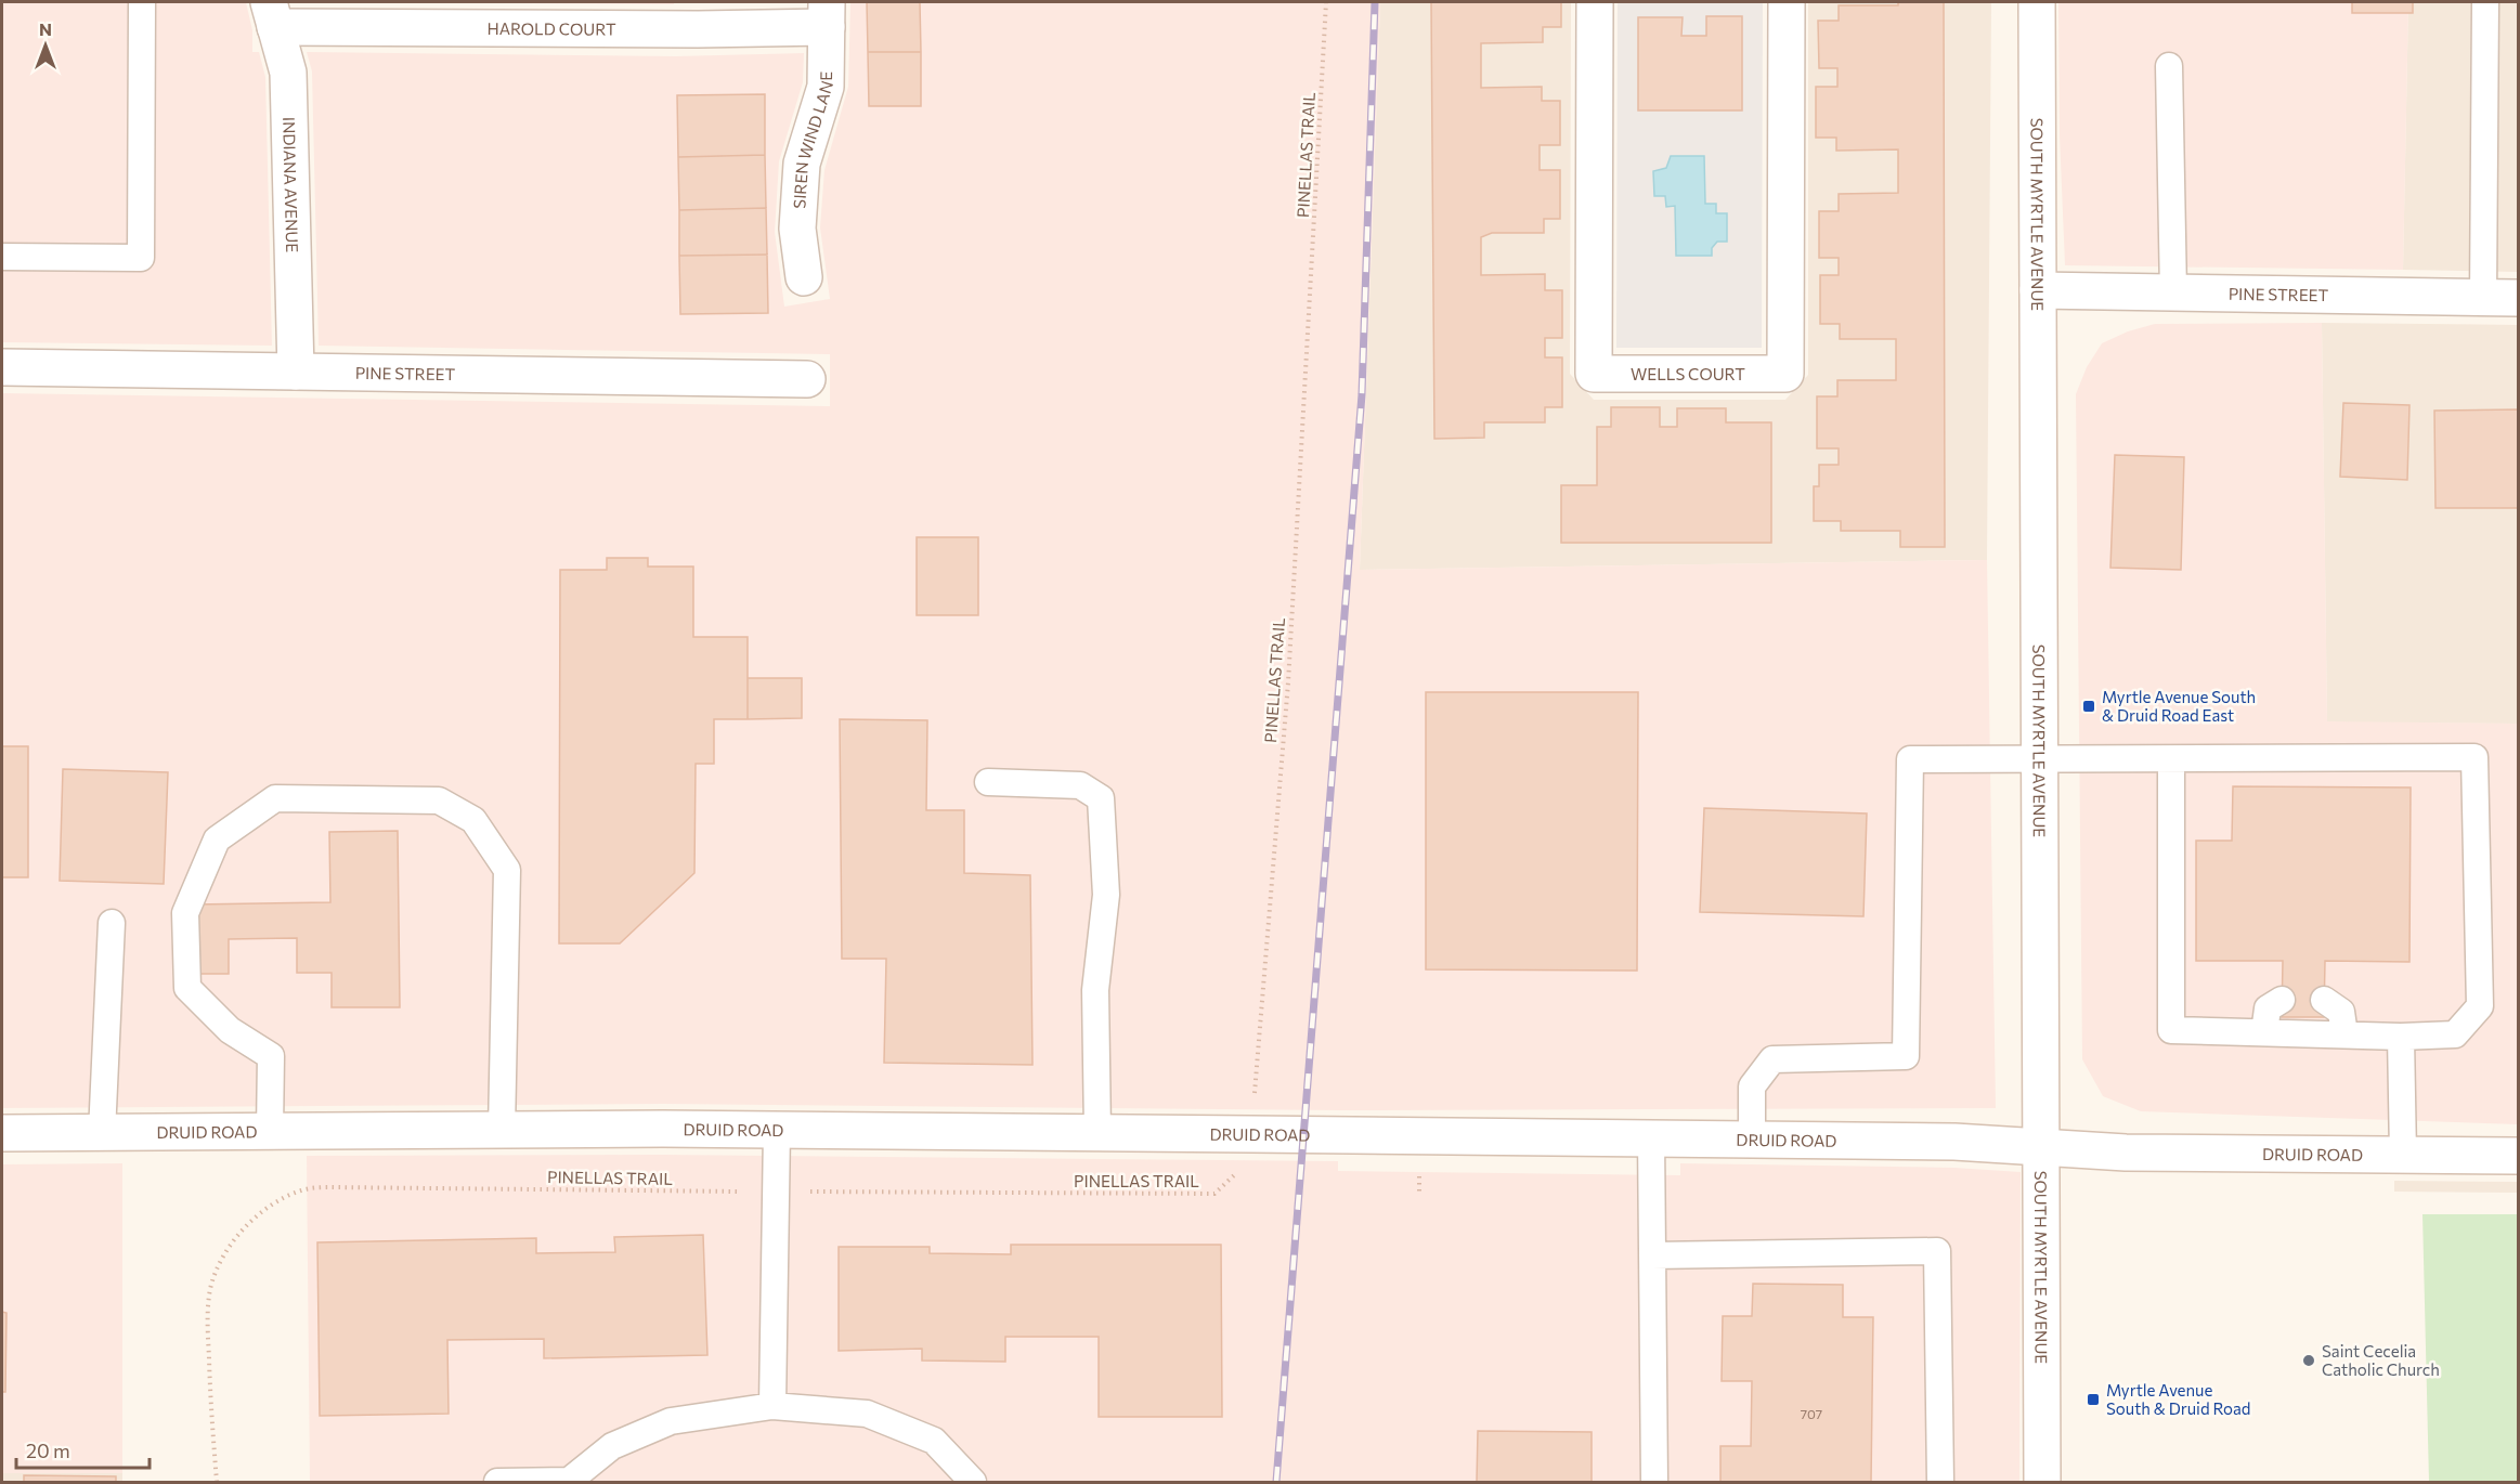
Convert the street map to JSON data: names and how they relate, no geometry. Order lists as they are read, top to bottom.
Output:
{
  "streets": {
    "street": [
      "HAROLD COURT",
      "SIREN WIND LANE",
      "INDIANA AVENUE",
      "SOUTH MYRTLE AVENUE",
      "PINE STREET",
      "WELLS COURT",
      "DRUID ROAD"
    ],
    "path": ["PINELLAS TRAIL"]
  },
  "crossings": [
    ["HAROLD COURT", "SIREN WIND LANE"],
    ["HAROLD COURT", "INDIANA AVENUE"],
    ["PINELLAS TRAIL", "DRUID ROAD"],
    ["INDIANA AVENUE", "PINE STREET"],
    ["SOUTH MYRTLE AVENUE", "PINE STREET"],
    ["SOUTH MYRTLE AVENUE", "DRUID ROAD"]
  ],
  "places": {
    "transit": ["Myrtle Avenue South & Druid Road East", "Myrtle Avenue South & Druid Road"],
    "other": ["Saint Cecelia Catholic Church"]
  },
  "house_numbers": ["707"],
  "scale_bar": "20 m",
  "north": "top"
}
